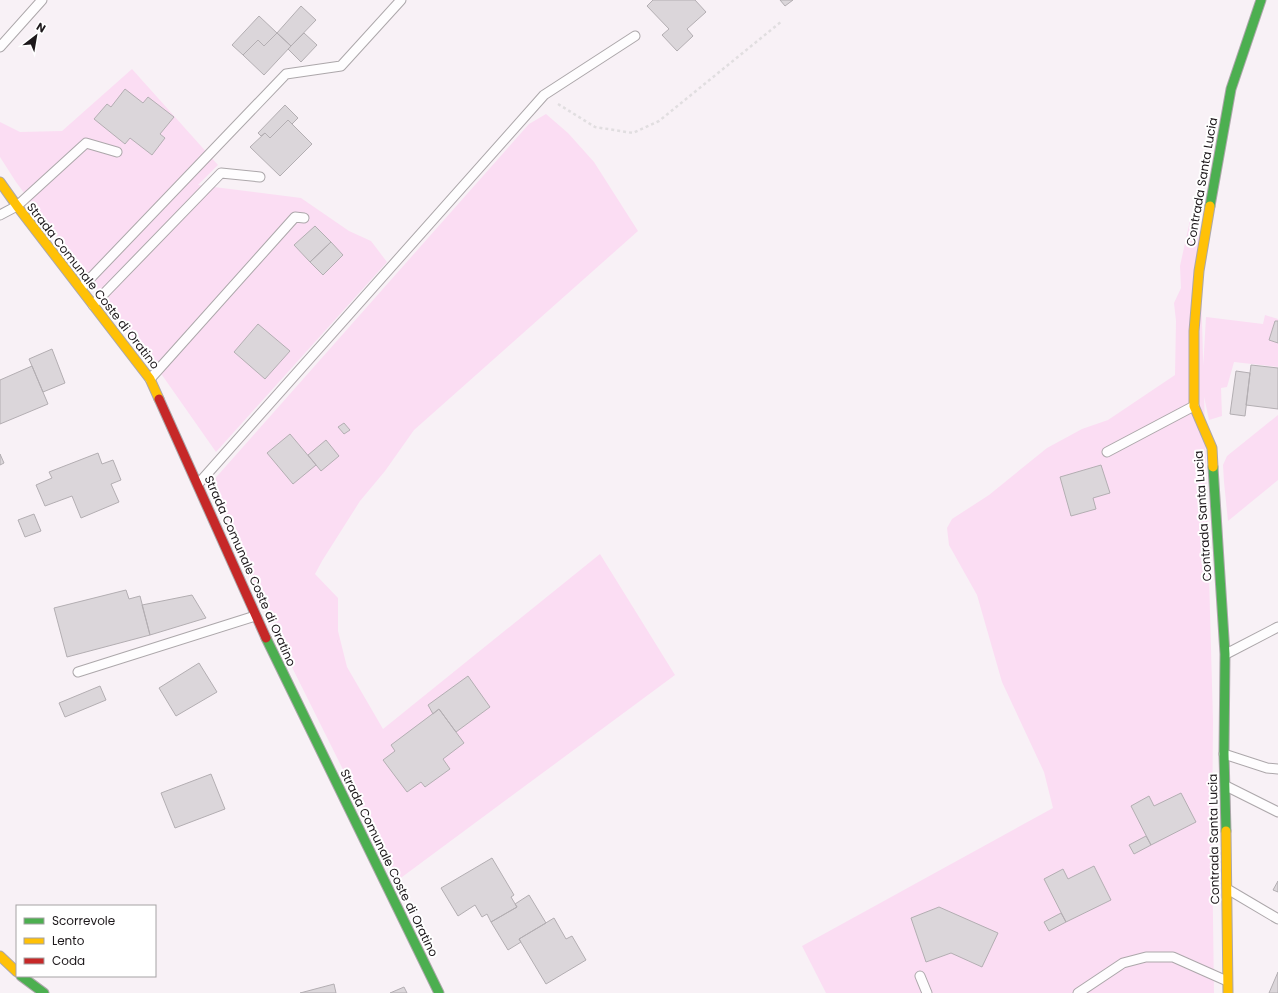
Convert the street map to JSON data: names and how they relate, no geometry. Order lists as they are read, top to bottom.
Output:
{
  "streets": {
    "street": ["Contrada Santa Lucia", "Strada Comunale Coste di Oratino"]
  },
  "legend": ["Scorrevole", "Lento", "Coda"],
  "north": "top right"
}
